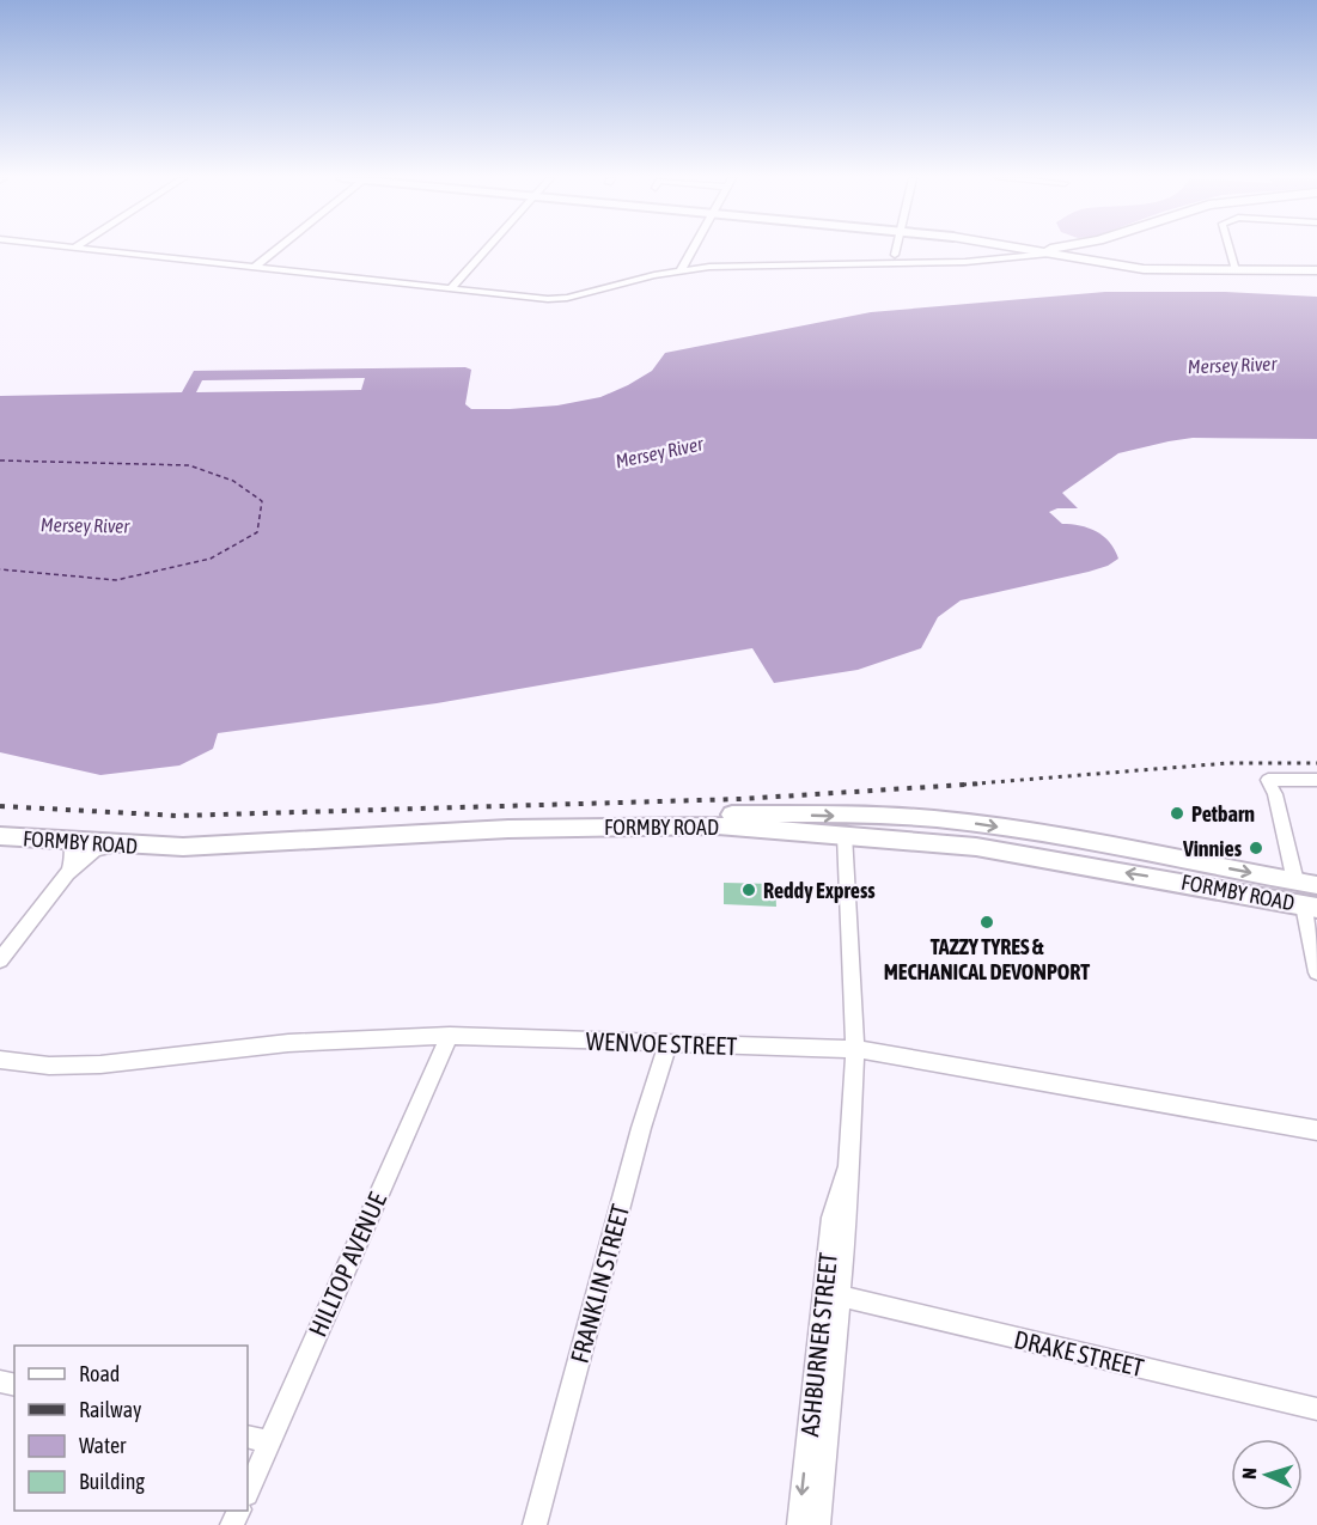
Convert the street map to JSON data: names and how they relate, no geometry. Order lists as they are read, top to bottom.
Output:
{
  "streets": {
    "main road": ["FORMBY ROAD"],
    "street": [
      "WENVOE STREET",
      "HILLTOP AVENUE",
      "FRANKLIN STREET",
      "ASHBURNER STREET",
      "DRAKE STREET"
    ]
  },
  "crossings": [
    ["FORMBY ROAD", "ASHBURNER STREET"],
    ["WENVOE STREET", "HILLTOP AVENUE"],
    ["WENVOE STREET", "FRANKLIN STREET"],
    ["WENVOE STREET", "ASHBURNER STREET"],
    ["ASHBURNER STREET", "DRAKE STREET"]
  ],
  "water": ["Mersey River"],
  "places": [
    "Petbarn",
    "Vinnies",
    "Reddy Express",
    "TAZZY TYRES & MECHANICAL DEVONPORT"
  ],
  "legend": [
    "Road",
    "Railway",
    "Water",
    "Building"
  ],
  "north": "left"
}
